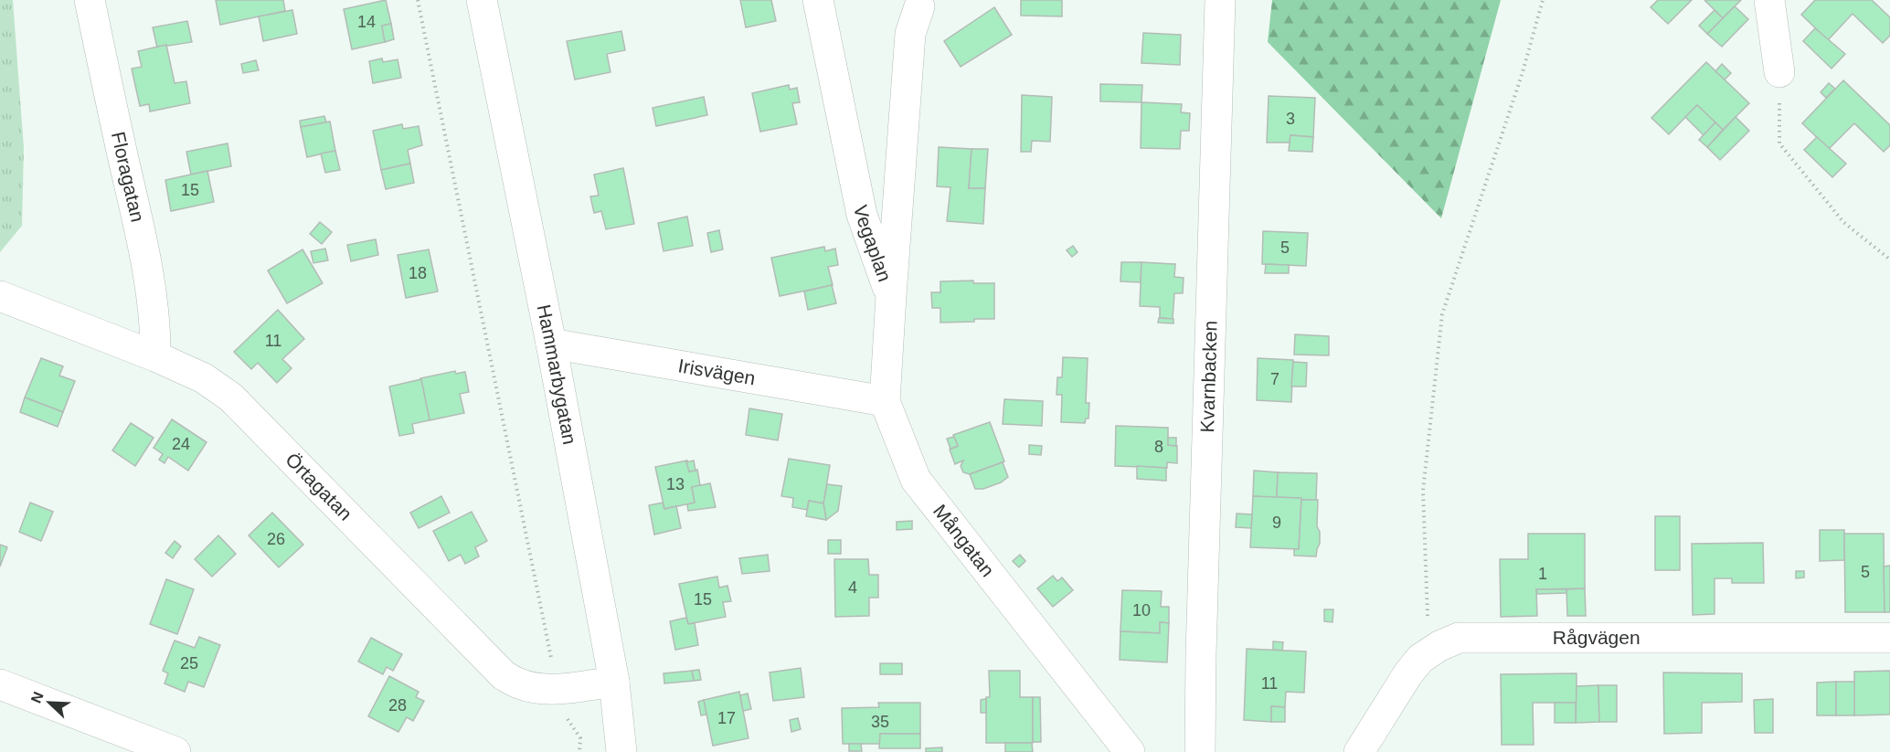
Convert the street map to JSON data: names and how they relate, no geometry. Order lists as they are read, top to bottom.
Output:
{
  "streets": {
    "street": [
      "Floragatan",
      "Vegaplan",
      "Irisvägen",
      "Hammarbygatan",
      "Kvarnbacken",
      "Örtagatan",
      "Mångatan",
      "Rågvägen"
    ]
  },
  "crossings": [
    ["Floragatan", "Örtagatan"],
    ["Vegaplan", "Mångatan"],
    ["Irisvägen", "Hammarbygatan"],
    ["Irisvägen", "Mångatan"],
    ["Hammarbygatan", "Örtagatan"]
  ],
  "house_numbers": [
    "14",
    "3",
    "15",
    "5",
    "18",
    "11",
    "7",
    "24",
    "8",
    "13",
    "9",
    "26",
    "5",
    "1",
    "4",
    "15",
    "10",
    "25",
    "11",
    "28",
    "17",
    "35"
  ],
  "north": "top left"
}
